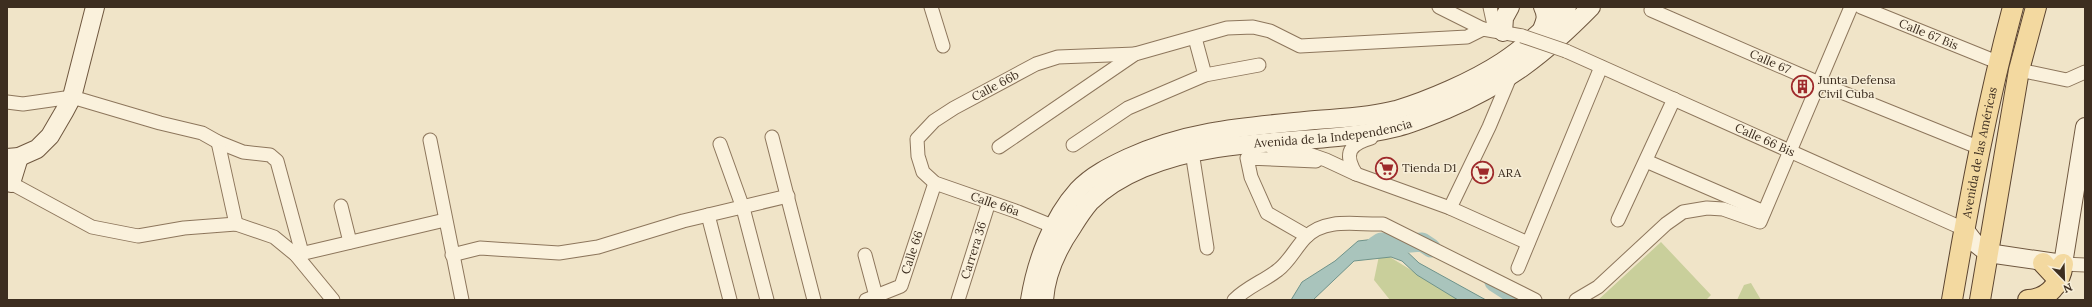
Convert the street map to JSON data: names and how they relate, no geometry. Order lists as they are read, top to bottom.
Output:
{
  "streets": {
    "main road": ["Avenida de la Independencia", "Avenida de las Américas"],
    "street": [
      "Calle 67 Bis",
      "Calle 67",
      "Calle 66b",
      "Calle 66 Bis",
      "Calle 66a",
      "Carrera 36",
      "Calle 66"
    ]
  },
  "crossings": [
    ["Calle 67 Bis", "Avenida de las Américas"],
    ["Calle 67", "Avenida de las Américas"],
    ["Calle 66b", "Calle 66a"],
    ["Calle 66b", "Calle 66"],
    ["Avenida de la Independencia", "Calle 66a"],
    ["Calle 66 Bis", "Avenida de las Américas"],
    ["Calle 66a", "Carrera 36"],
    ["Calle 66a", "Calle 66"]
  ],
  "places": {
    "building": ["Junta Defensa Civil Cuba"],
    "supermarket": ["Tienda D1", "ARA"]
  },
  "north": "bottom right"
}
